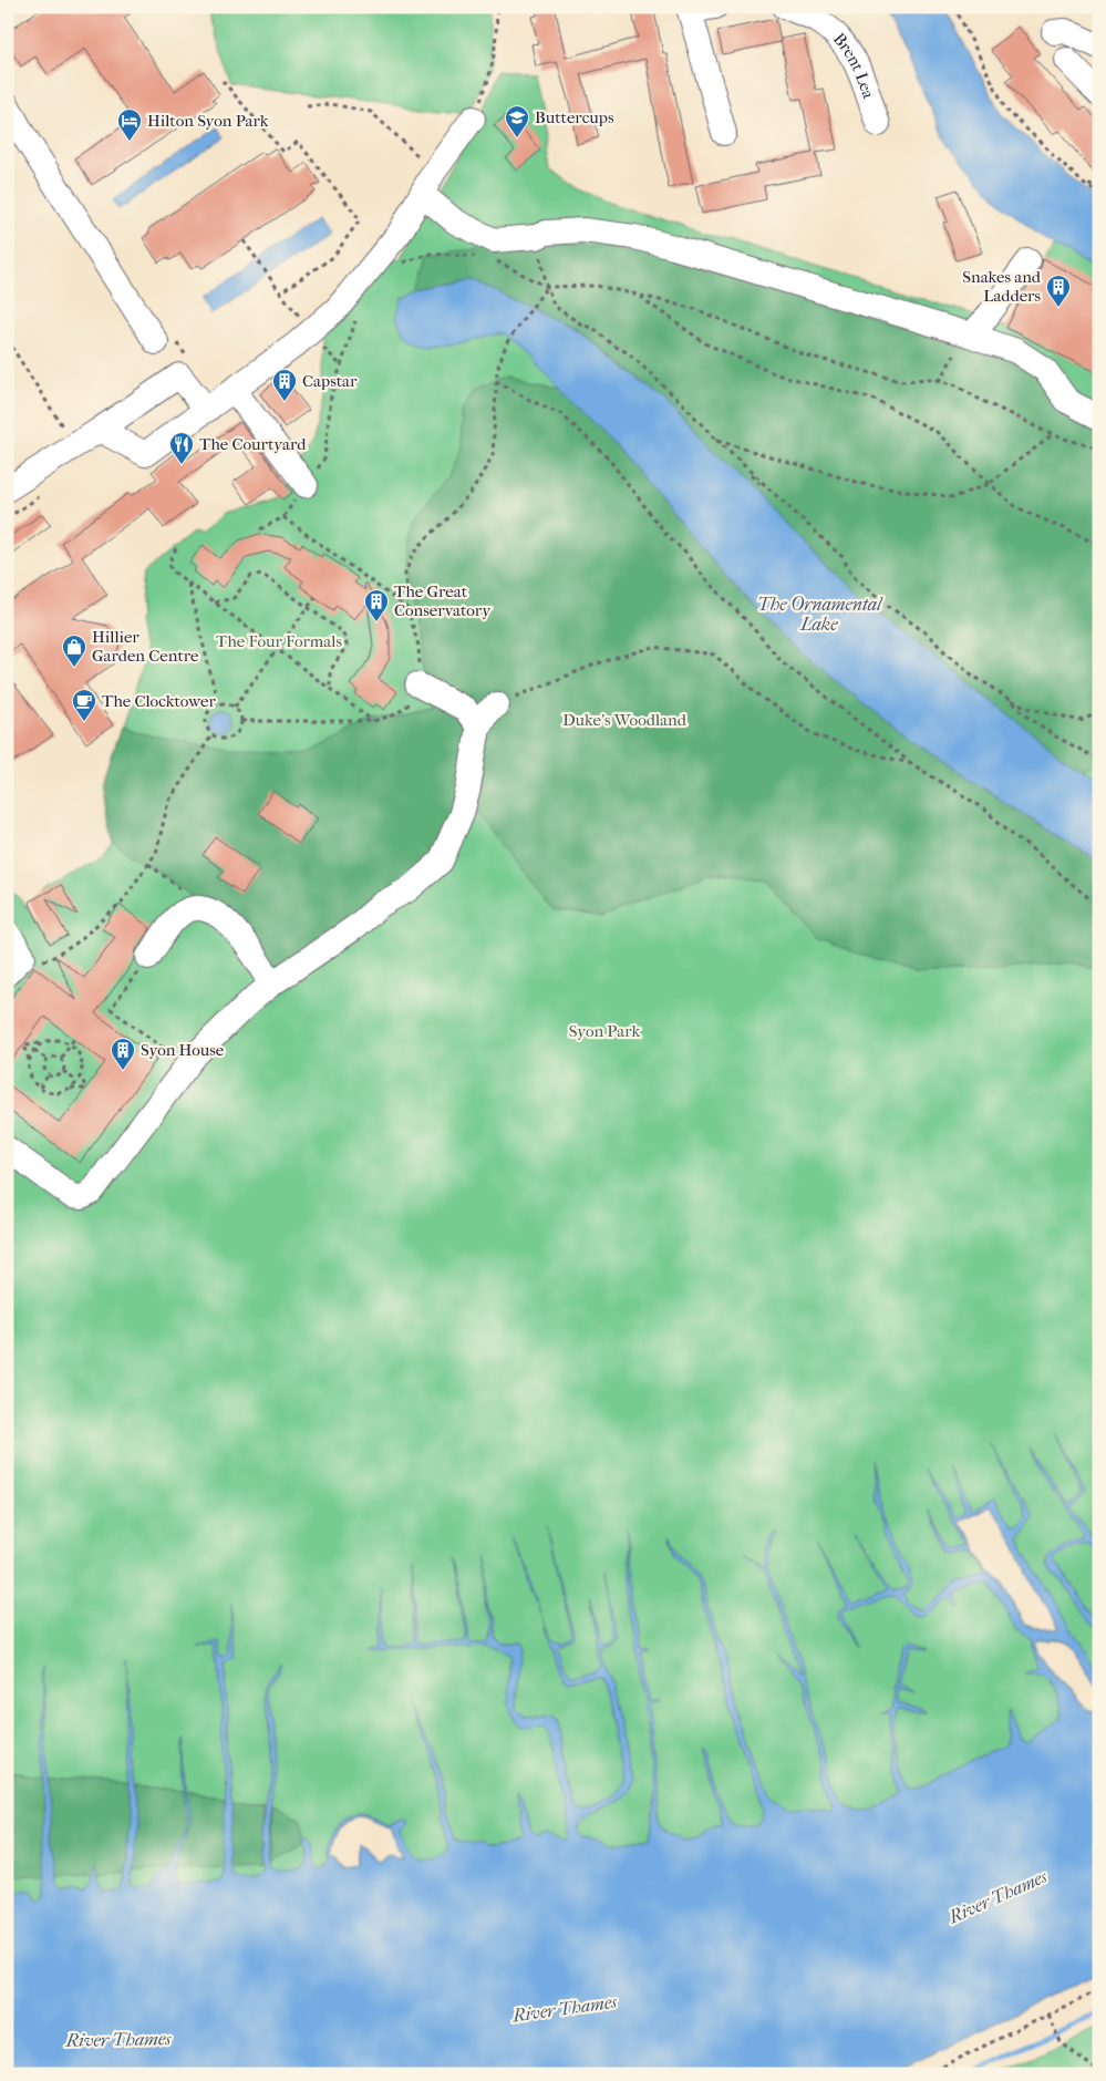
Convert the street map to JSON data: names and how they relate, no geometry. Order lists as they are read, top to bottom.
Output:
{
  "streets": {
    "street": ["Brent Lea"]
  },
  "water": ["The Ornamental Lake", "River Thames"],
  "parks": ["The Four Formals", "Duke's Woodland", "Syon Park"],
  "places": {
    "school or university": ["Buttercups"],
    "hotel": ["Hilton Syon Park"],
    "building": [
      "Snakes and Ladders",
      "Capstar",
      "The Great Conservatory",
      "Syon House"
    ],
    "restaurant": ["The Courtyard"],
    "shop": ["Hillier Garden Centre"],
    "cafe": ["The Clocktower"]
  }
}
